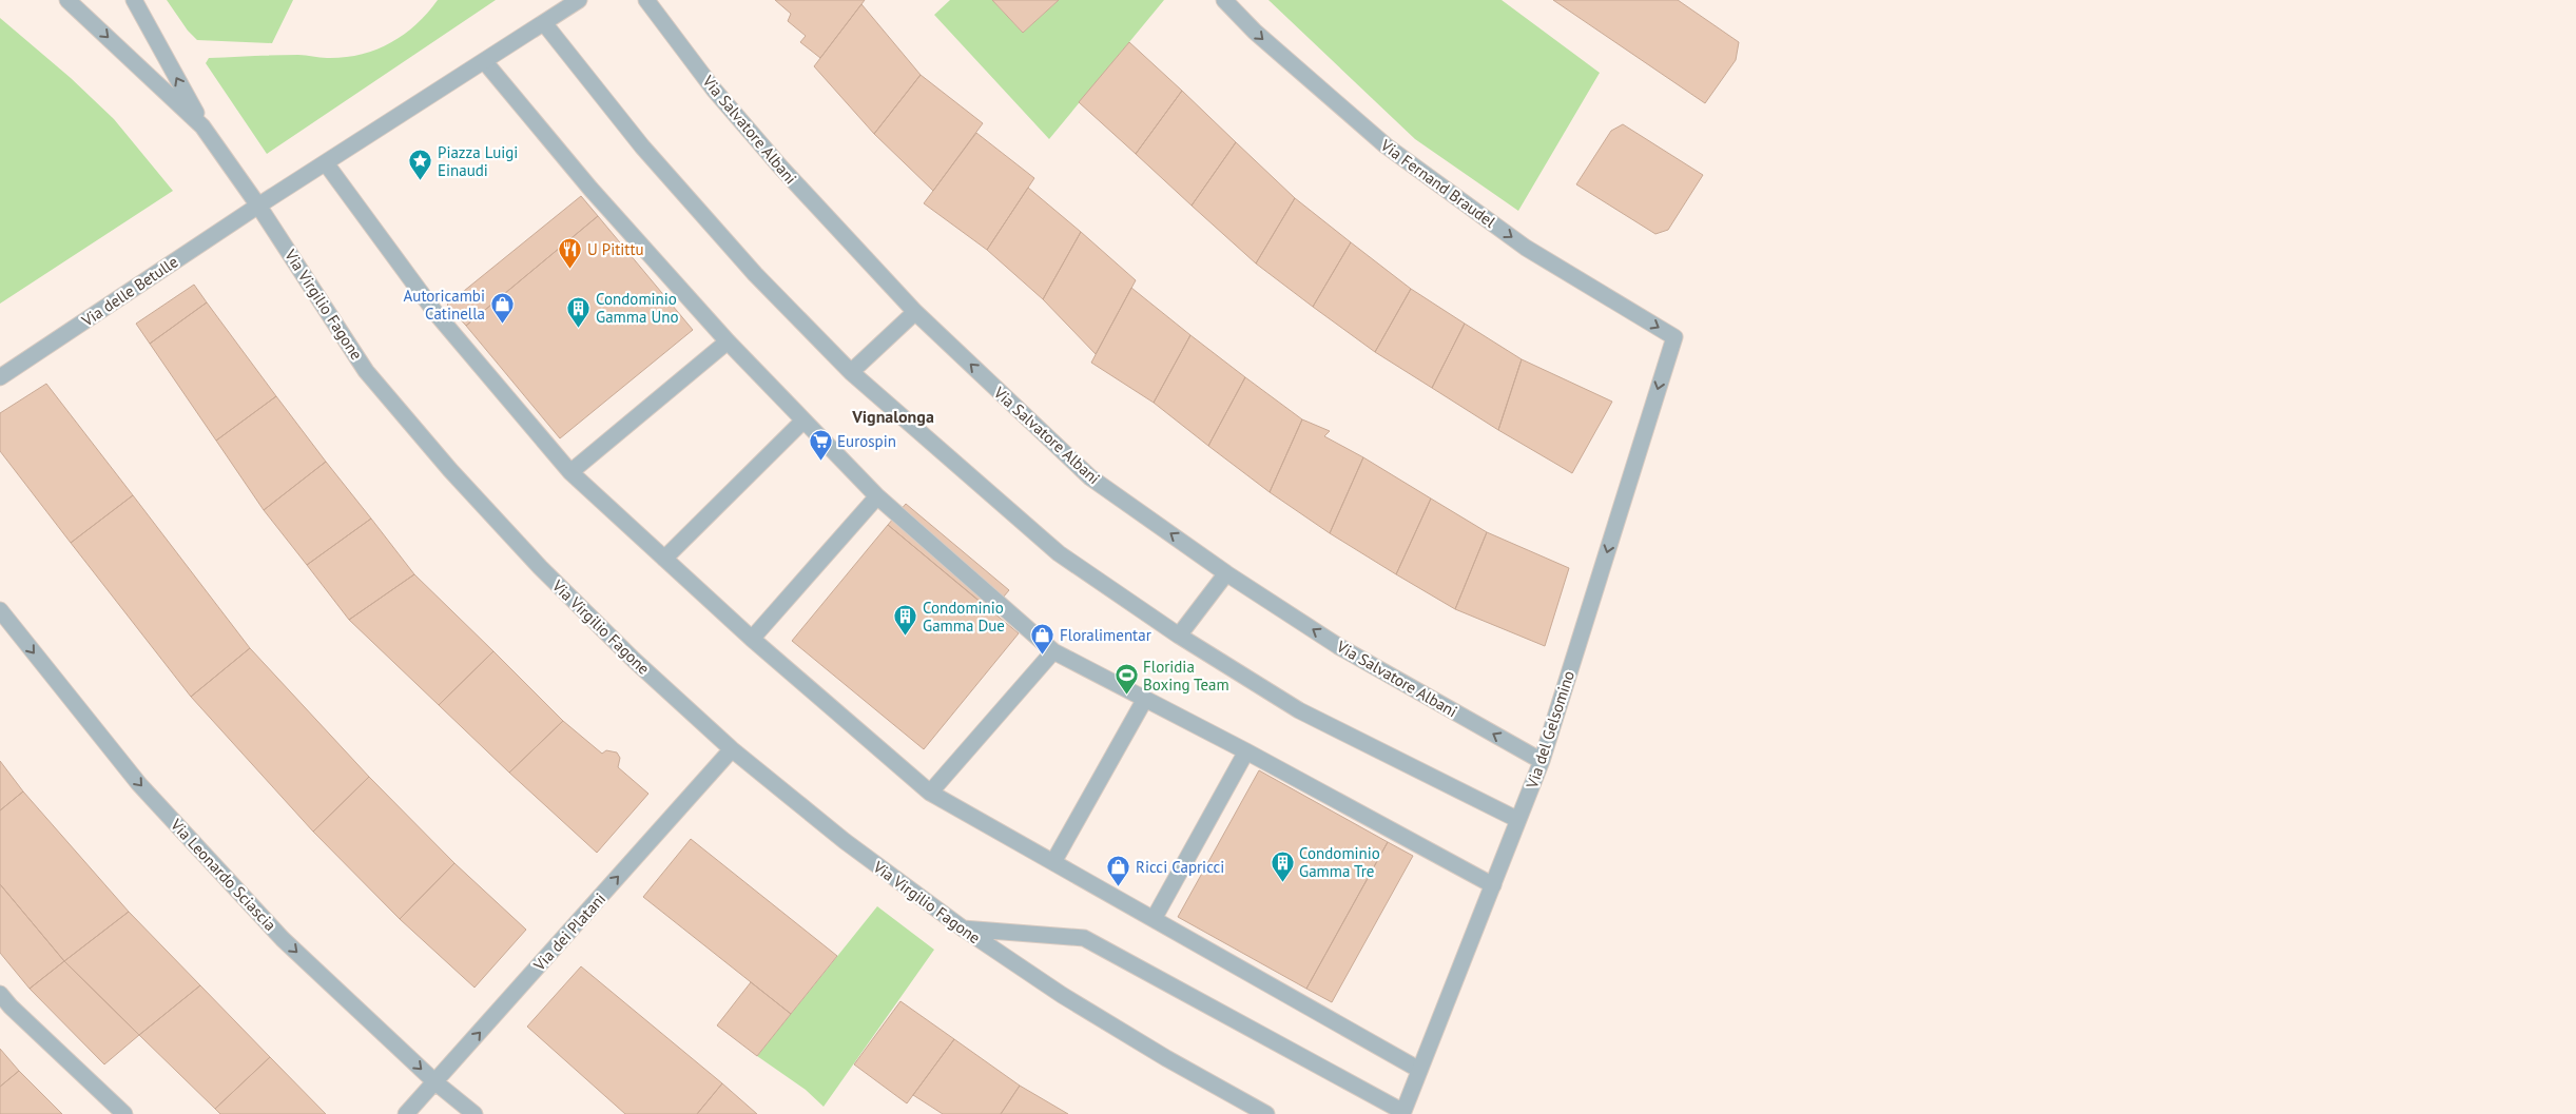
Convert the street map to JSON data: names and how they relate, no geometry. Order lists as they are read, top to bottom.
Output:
{
  "streets": {
    "street": [
      "Via Salvatore Albani",
      "Via Fernand Braudel",
      "Via delle Betulle",
      "Via Virgilio Fagone",
      "Via del Gelsomino",
      "Via Leonardo Sciascia",
      "Via dei Platani"
    ]
  },
  "crossings": [
    ["Via Salvatore Albani", "Via del Gelsomino"],
    ["Via Fernand Braudel", "Via del Gelsomino"],
    ["Via delle Betulle", "Via Virgilio Fagone"],
    ["Via Virgilio Fagone", "Via dei Platani"],
    ["Via Leonardo Sciascia", "Via dei Platani"]
  ],
  "one_way": [
    "Via Fernand Braudel",
    "Via del Gelsomino",
    "Via Leonardo Sciascia",
    "Via dei Platani"
  ],
  "districts": ["Vignalonga"],
  "places": {
    "place": ["Piazza Luigi Einaudi"],
    "restaurant": ["U Pitittu"],
    "shop": ["Autoricambi Catinella", "Floralimentar", "Ricci Capricci"],
    "building": ["Condominio Gamma Uno", "Condominio Gamma Due", "Condominio Gamma Tre"],
    "supermarket": ["Eurospin"],
    "sports": ["Floridia Boxing Team"]
  }
}
